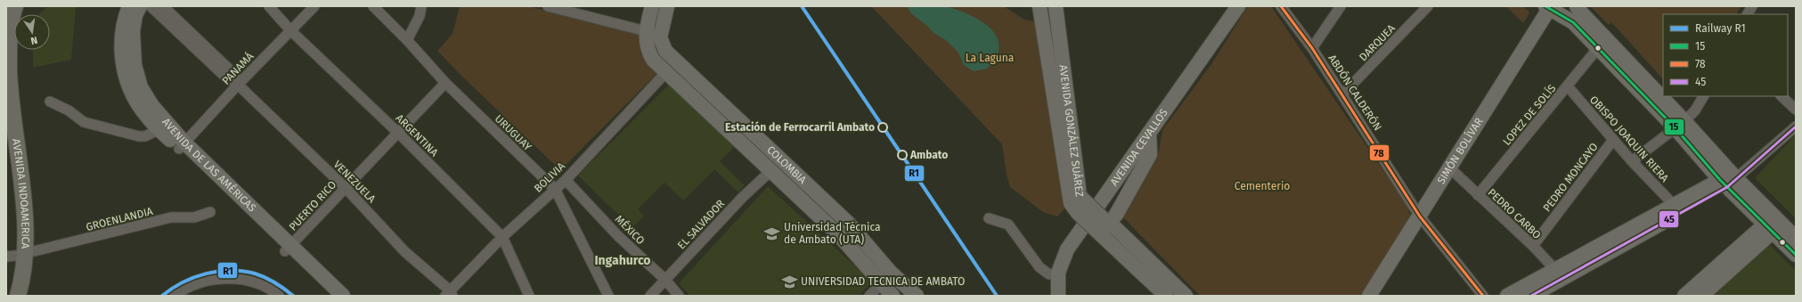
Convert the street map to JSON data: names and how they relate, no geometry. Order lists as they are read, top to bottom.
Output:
{
  "streets": {
    "main road": [
      "AVENIDA GONZÁLEZ SUÁREZ",
      "AVENIDA CEVALLOS",
      "SIMÓN BOLÍVAR",
      "AVENIDA DE LAS AMÉRICAS",
      "COLOMBIA",
      "AVENIDA INDOAMERICA"
    ],
    "street": [
      "DARQUEA",
      "PANAMÁ",
      "ABDÓN CALDERÓN",
      "LOPEZ DE SOLÍS",
      "URUGUAY",
      "ARGENTINA",
      "OBISPO JOAQUIN RIERA",
      "BOLIVIA",
      "PEDRO MONCAYO",
      "VENEZUELA",
      "PUERTO RICO",
      "PEDRO CARBO",
      "GROENLANDIA",
      "EL SALVADOR",
      "MÉXICO"
    ]
  },
  "crossings": [
    ["DARQUEA", "ABDÓN CALDERÓN"],
    ["PANAMÁ", "ARGENTINA"],
    ["PANAMÁ", "AVENIDA DE LAS AMÉRICAS"],
    ["PANAMÁ", "VENEZUELA"],
    ["ABDÓN CALDERÓN", "SIMÓN BOLÍVAR"],
    ["LOPEZ DE SOLÍS", "OBISPO JOAQUIN RIERA"],
    ["LOPEZ DE SOLÍS", "PEDRO CARBO"],
    ["URUGUAY", "BOLIVIA"],
    ["URUGUAY", "PUERTO RICO"],
    ["ARGENTINA", "BOLIVIA"],
    ["ARGENTINA", "PUERTO RICO"],
    ["OBISPO JOAQUIN RIERA", "PEDRO MONCAYO"],
    ["SIMÓN BOLÍVAR", "PEDRO CARBO"],
    ["AVENIDA DE LAS AMÉRICAS", "PUERTO RICO"],
    ["COLOMBIA", "BOLIVIA"],
    ["COLOMBIA", "EL SALVADOR"],
    ["BOLIVIA", "VENEZUELA"],
    ["BOLIVIA", "MÉXICO"],
    ["PEDRO MONCAYO", "PEDRO CARBO"],
    ["VENEZUELA", "PUERTO RICO"],
    ["AVENIDA INDOAMERICA", "GROENLANDIA"],
    ["EL SALVADOR", "MÉXICO"]
  ],
  "districts": ["Ingahurco"],
  "parks": ["La Laguna", "Cementerio"],
  "places": {
    "other": ["Estación de Ferrocarril Ambato", "Ambato"],
    "school or university": ["Universidad Técnica de Ambato (UTA)", "UNIVERSIDAD TECNICA DE AMBATO"]
  },
  "lines": [
    "rail line R1",
    "transit line 15",
    "transit line 78",
    "transit line 45"
  ],
  "legend": [
    "Railway R1",
    "15",
    "78",
    "45"
  ],
  "north": "bottom"
}
